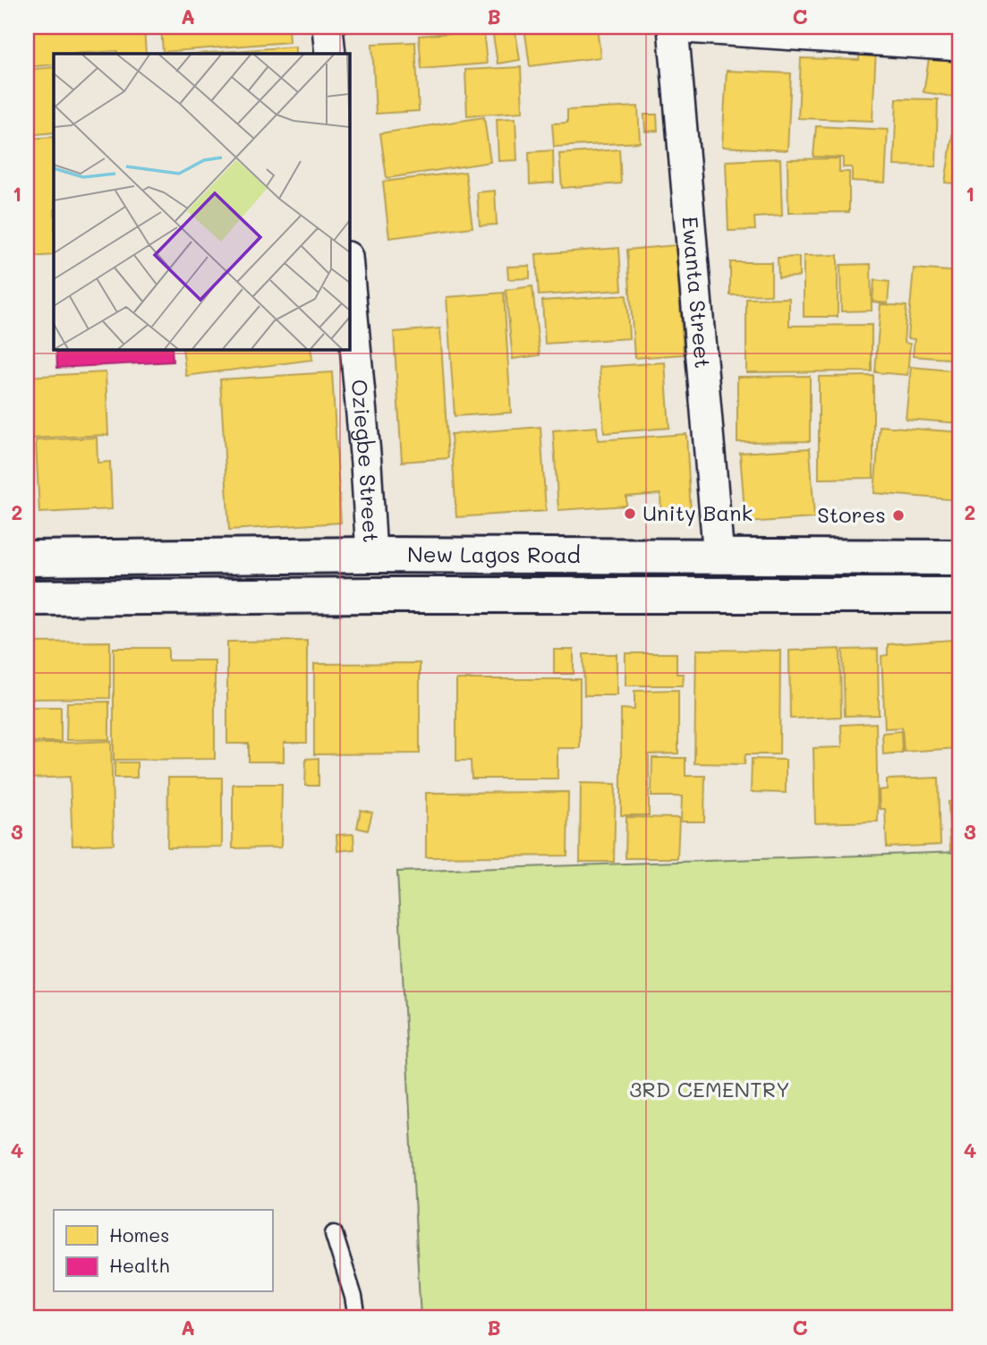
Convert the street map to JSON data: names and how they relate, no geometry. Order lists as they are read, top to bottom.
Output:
{
  "streets": {
    "main road": ["New Lagos Road"],
    "street": ["Ewanta Street", "Oziegbe Street"]
  },
  "crossings": [
    ["Ewanta Street", "New Lagos Road"],
    ["Oziegbe Street", "New Lagos Road"]
  ],
  "parks": ["3RD CEMENTRY"],
  "places": ["Unity Bank", "Stores"],
  "legend": ["Homes", "Health"],
  "grid": {
    "columns": ["A", "B", "C"],
    "rows": [
      "1",
      "2",
      "3",
      "4"
    ]
  }
}
